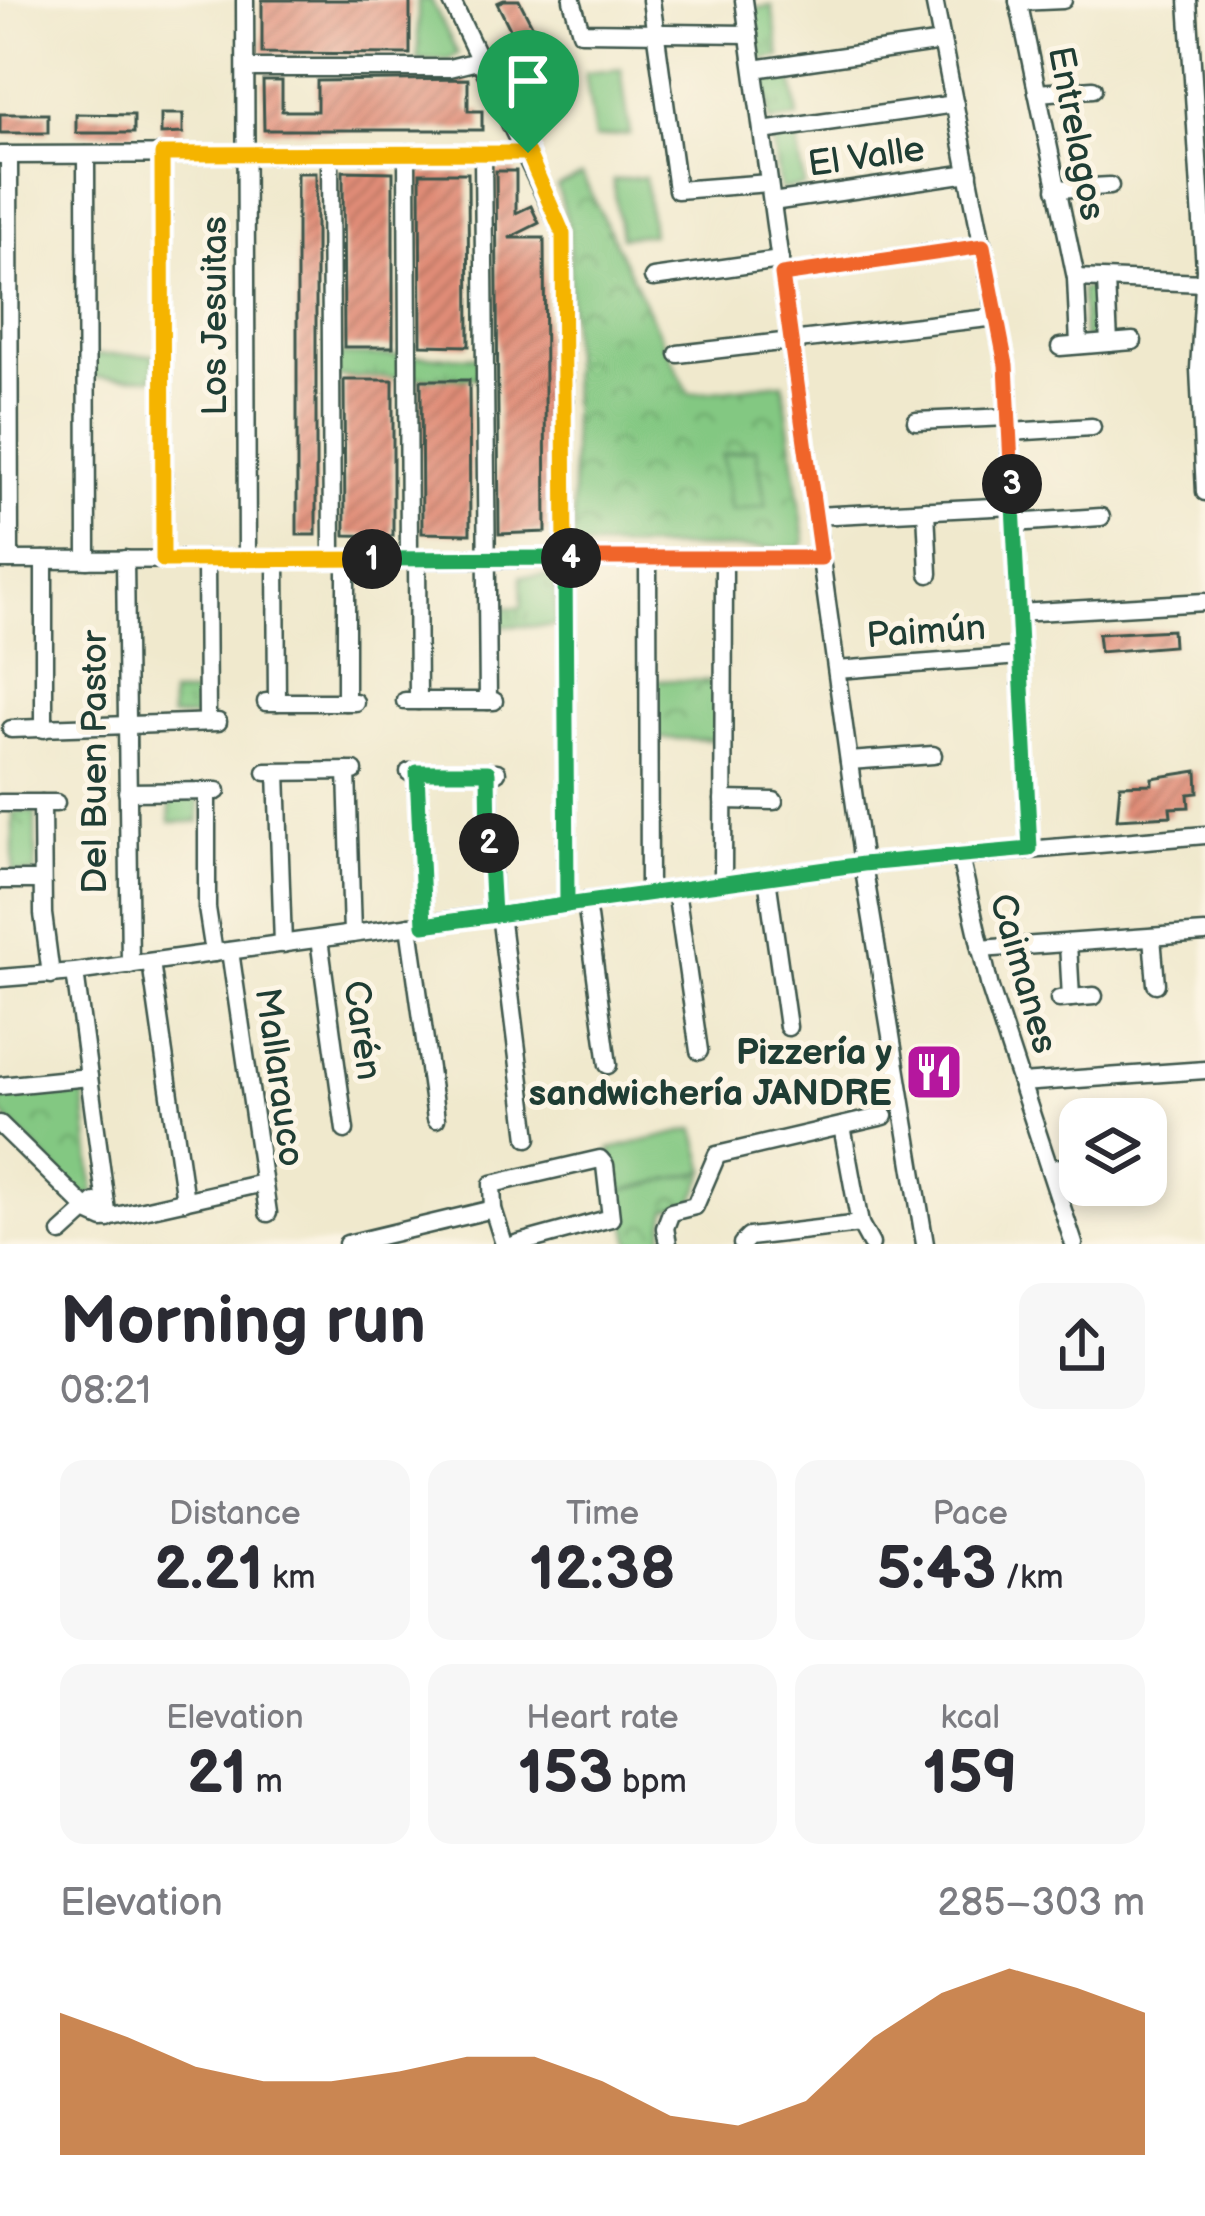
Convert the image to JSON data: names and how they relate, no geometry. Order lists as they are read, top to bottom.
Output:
{
  "streets": {
    "street": [
      "Entrelagos",
      "El Valle",
      "Los Jesuitas",
      "Paimún",
      "Del Buen Pastor",
      "Caimanes",
      "Carén",
      "Mallarauco"
    ]
  },
  "crossings": [
    ["Del Buen Pastor", "Mallarauco"]
  ],
  "places": {
    "restaurant": ["Pizzería y sandwichería JANDRE"]
  },
  "page": {
    "pins": [
      "3",
      "4",
      "1",
      "2"
    ],
    "heading": ["Morning run", "08:21"],
    "stats": [
      ["Distance", "2.21 km"],
      ["Time", "12:38"],
      ["Pace", "5:43 /km"],
      ["Elevation", "21 m"],
      ["Heart rate", "153 bpm"],
      ["kcal", "159"]
    ],
    "chart": ["Elevation", "285–303 m"]
  }
}
